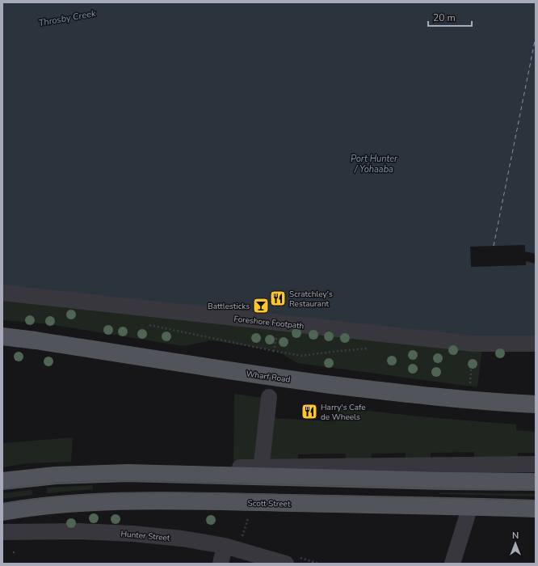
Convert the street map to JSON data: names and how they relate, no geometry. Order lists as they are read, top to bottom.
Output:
{
  "streets": {
    "main road": ["Wharf Road", "Scott Street"],
    "street": ["Foreshore Footpath", "Hunter Street"]
  },
  "water": ["Throsby Creek", "Port Hunter / Yohaaba"],
  "places": {
    "restaurant": ["Scratchley's Restaurant", "Harry's Cafe de Wheels"],
    "bar": ["Battlesticks"]
  },
  "scale_bar": "20 m",
  "north": "top"
}
